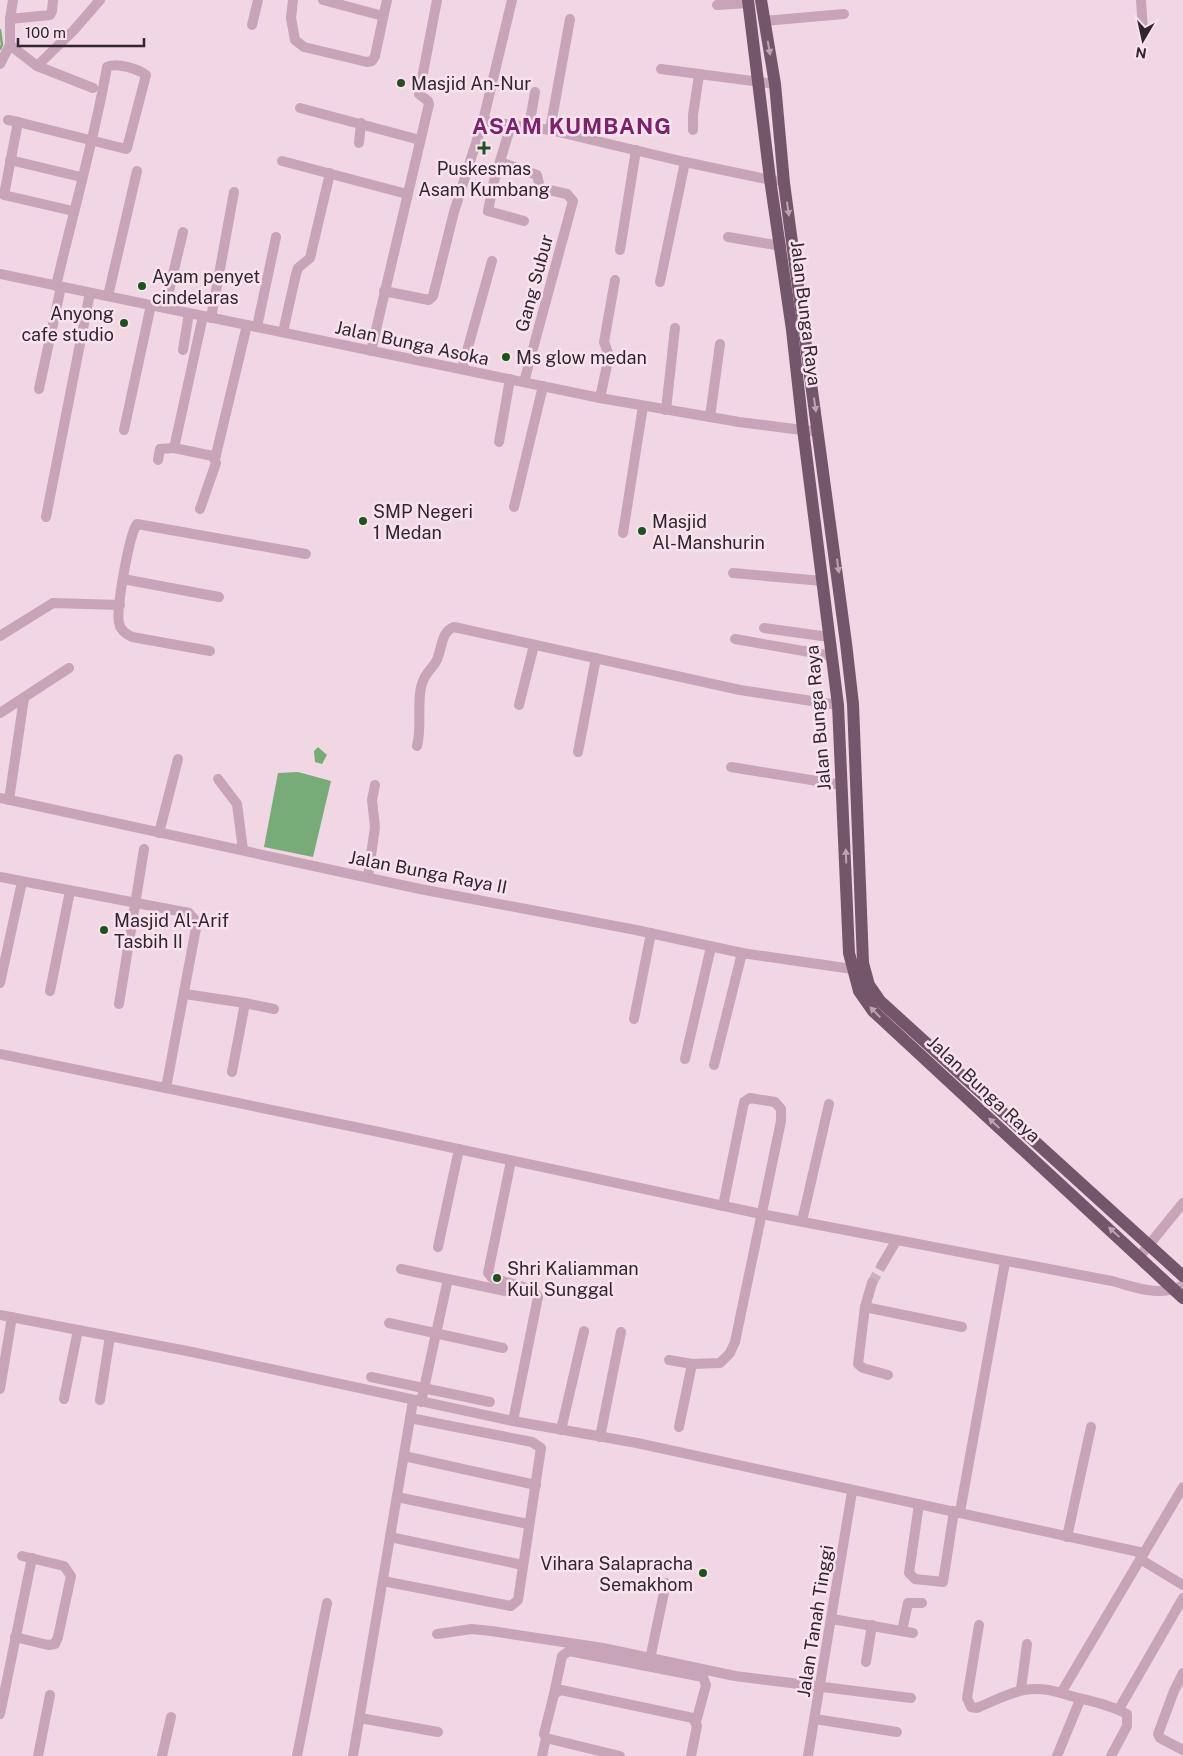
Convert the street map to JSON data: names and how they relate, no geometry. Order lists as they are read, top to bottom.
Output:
{
  "streets": {
    "main road": ["Jalan Bunga Raya"],
    "street": [
      "Gang Subur",
      "Jalan Bunga Asoka",
      "Jalan Bunga Raya II",
      "Jalan Tanah Tinggi"
    ]
  },
  "crossings": [
    ["Gang Subur", "Jalan Bunga Asoka"],
    ["Jalan Bunga Raya", "Jalan Bunga Asoka"],
    ["Jalan Bunga Raya", "Jalan Bunga Raya II"]
  ],
  "districts": ["ASAM KUMBANG"],
  "places": {
    "other": [
      "Masjid An-Nur",
      "Ayam penyet cindelaras",
      "Anyong cafe studio",
      "Ms glow medan",
      "SMP Negeri 1 Medan",
      "Masjid Al-Manshurin",
      "Masjid Al-Arif Tasbih II",
      "Shri Kaliamman Kuil Sunggal",
      "Vihara Salapracha Semakhom"
    ],
    "health": ["Puskesmas Asam Kumbang"]
  },
  "scale_bar": "100 m",
  "north": "bottom"
}
